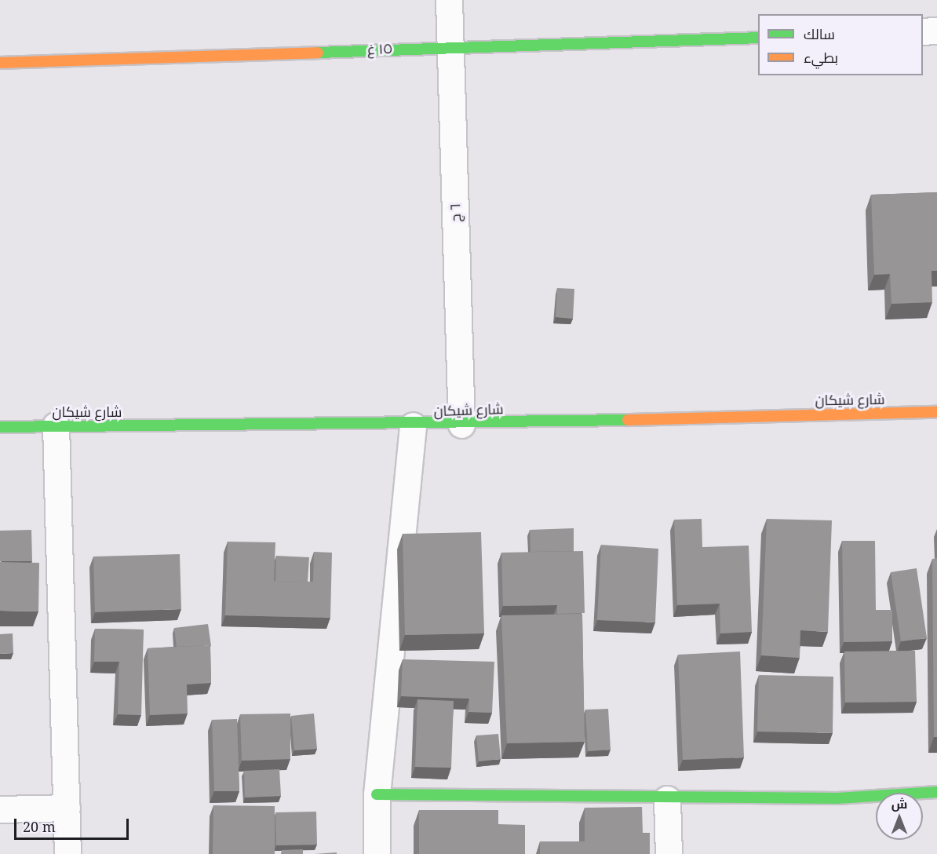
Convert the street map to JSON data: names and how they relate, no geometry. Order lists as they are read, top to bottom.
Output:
{
  "streets": {
    "street": ["١٥ غ", "٦ ج", "شارع شيكان"]
  },
  "crossings": [
    ["١٥ غ", "٦ ج"],
    ["٦ ج", "شارع شيكان"]
  ],
  "legend": ["سالك", "بطيء"],
  "scale_bar": "20 m",
  "north": "top"
}
